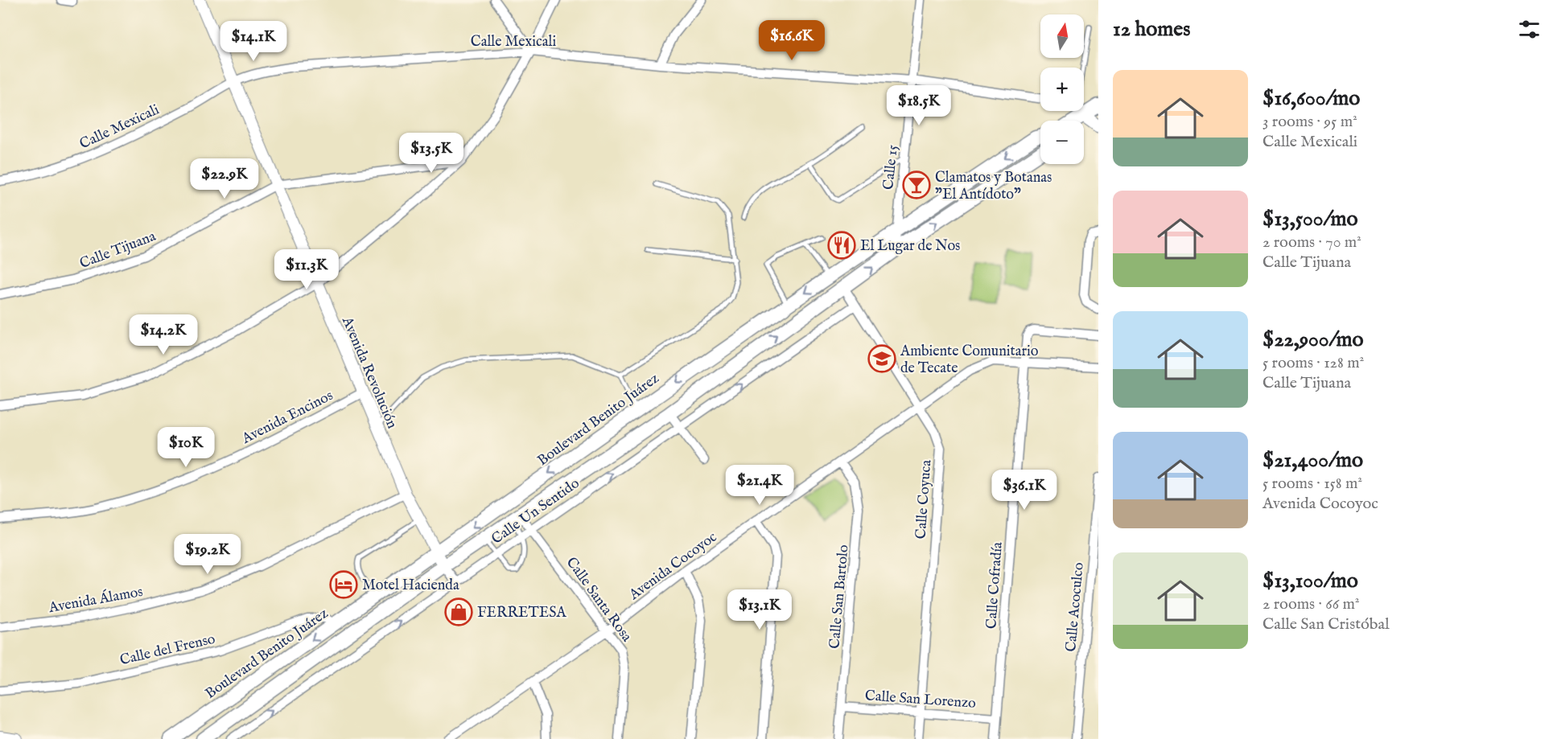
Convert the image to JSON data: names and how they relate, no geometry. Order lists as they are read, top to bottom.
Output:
{
  "streets": {
    "main road": ["Boulevard Benito Juárez"],
    "street": [
      "Calle Mexicali",
      "Calle 15",
      "Calle Tijuana",
      "Avenida Revolución",
      "Avenida Encinos",
      "Calle Coyuca",
      "Calle Un Sentido",
      "Avenida Cocoyoc",
      "Calle Cofradía",
      "Calle San Bartolo",
      "Avenida Álamos",
      "Calle Santa Rosa",
      "Calle Acoculco",
      "Calle del Frenso",
      "Calle San Lorenzo"
    ]
  },
  "crossings": [
    ["Calle Mexicali", "Calle 15"],
    ["Calle Mexicali", "Avenida Revolución"],
    ["Calle 15", "Boulevard Benito Juárez"],
    ["Calle Tijuana", "Avenida Revolución"],
    ["Avenida Revolución", "Avenida Encinos"],
    ["Avenida Revolución", "Boulevard Benito Juárez"],
    ["Avenida Revolución", "Avenida Álamos"],
    ["Boulevard Benito Juárez", "Calle del Frenso"],
    ["Calle Coyuca", "Calle Un Sentido"],
    ["Calle Coyuca", "Avenida Cocoyoc"],
    ["Calle Coyuca", "Calle San Lorenzo"],
    ["Calle Un Sentido", "Calle Santa Rosa"],
    ["Avenida Cocoyoc", "Calle Cofradía"],
    ["Avenida Cocoyoc", "Calle San Bartolo"],
    ["Avenida Cocoyoc", "Calle Santa Rosa"],
    ["Calle Cofradía", "Calle San Lorenzo"],
    ["Calle San Bartolo", "Calle San Lorenzo"]
  ],
  "one_way": ["Calle Un Sentido"],
  "places": {
    "bar": ["Clamatos y Botanas \"El Antídoto\""],
    "restaurant": ["El Lugar de Nos"],
    "school or university": ["Ambiente Comunitario de Tecate"],
    "hotel": ["Motel Hacienda"],
    "shop": ["FERRETESA"]
  },
  "north": "top",
  "page": {
    "heading": "12 homes",
    "map_buttons": ["+", "−"],
    "price": [
      "$16.6K",
      "$14.1K",
      "$18.5K",
      "$13.5K",
      "$22.9K",
      "$11.3K",
      "$14.2K",
      "$10K",
      "$21.4K",
      "$36.1K",
      "$19.2K",
      "$13.1K"
    ],
    "list": [
      {
        "name": "$16,600/mo",
        "note": "3 rooms · 95 m² · Calle Mexicali"
      },
      {
        "name": "$13,500/mo",
        "note": "2 rooms · 70 m² · Calle Tijuana"
      },
      {
        "name": "$22,900/mo",
        "note": "5 rooms · 128 m² · Calle Tijuana"
      },
      {
        "name": "$21,400/mo",
        "note": "5 rooms · 158 m² · Avenida Cocoyoc"
      },
      {
        "name": "$13,100/mo",
        "note": "2 rooms · 66 m² · Calle San Cristóbal"
      }
    ]
  }
}
